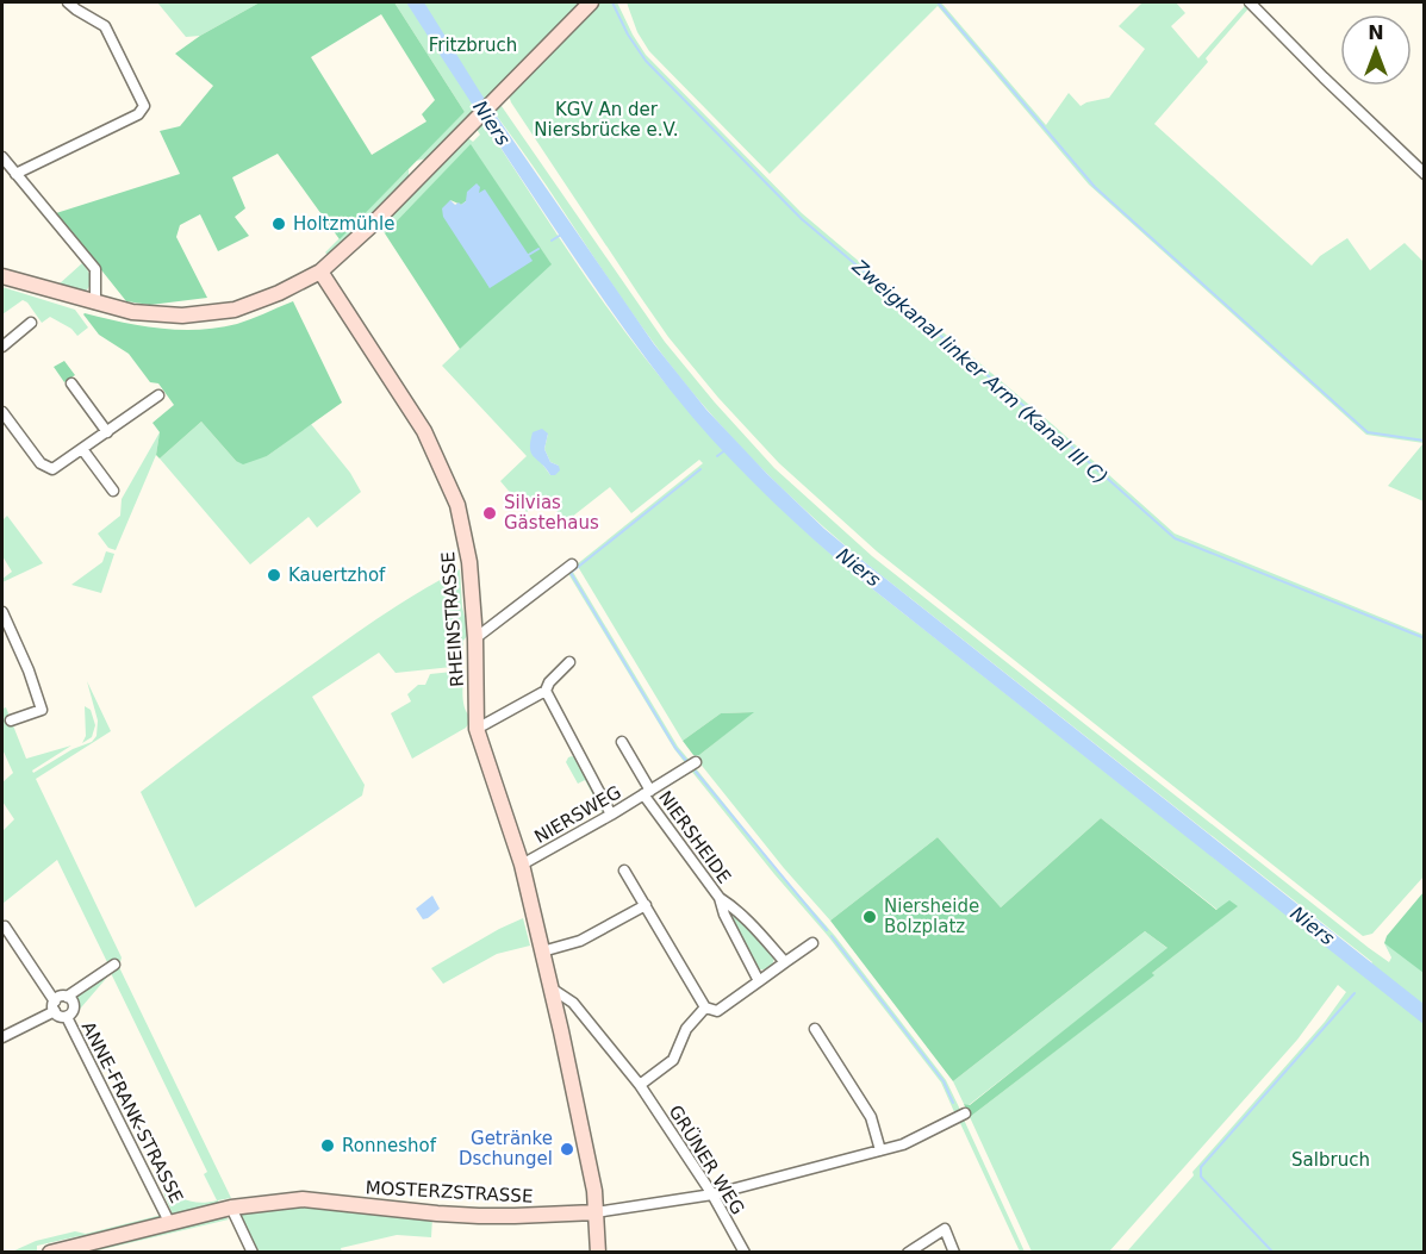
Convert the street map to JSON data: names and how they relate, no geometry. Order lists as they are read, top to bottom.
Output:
{
  "streets": {
    "street": [
      "RHEINSTRASSE",
      "NIERSWEG",
      "NIERSHEIDE",
      "ANNE-FRANK-STRASSE",
      "GRÜNER WEG",
      "MOSTERZSTRASSE"
    ]
  },
  "crossings": [
    ["RHEINSTRASSE", "NIERSWEG"],
    ["RHEINSTRASSE", "GRÜNER WEG"],
    ["RHEINSTRASSE", "MOSTERZSTRASSE"],
    ["NIERSWEG", "NIERSHEIDE"],
    ["ANNE-FRANK-STRASSE", "MOSTERZSTRASSE"],
    ["GRÜNER WEG", "MOSTERZSTRASSE"]
  ],
  "water": ["Niers", "Zweigkanal linker Arm (Kanal III C)"],
  "parks": ["Fritzbruch", "KGV An der Niersbrücke e.V.", "Salbruch"],
  "places": [
    "Holtzmühle",
    "Silvias Gästehaus",
    "Kauertzhof",
    "Niersheide Bolzplatz",
    "Ronneshof",
    "Getränke Dschungel"
  ],
  "north": "top"
}
